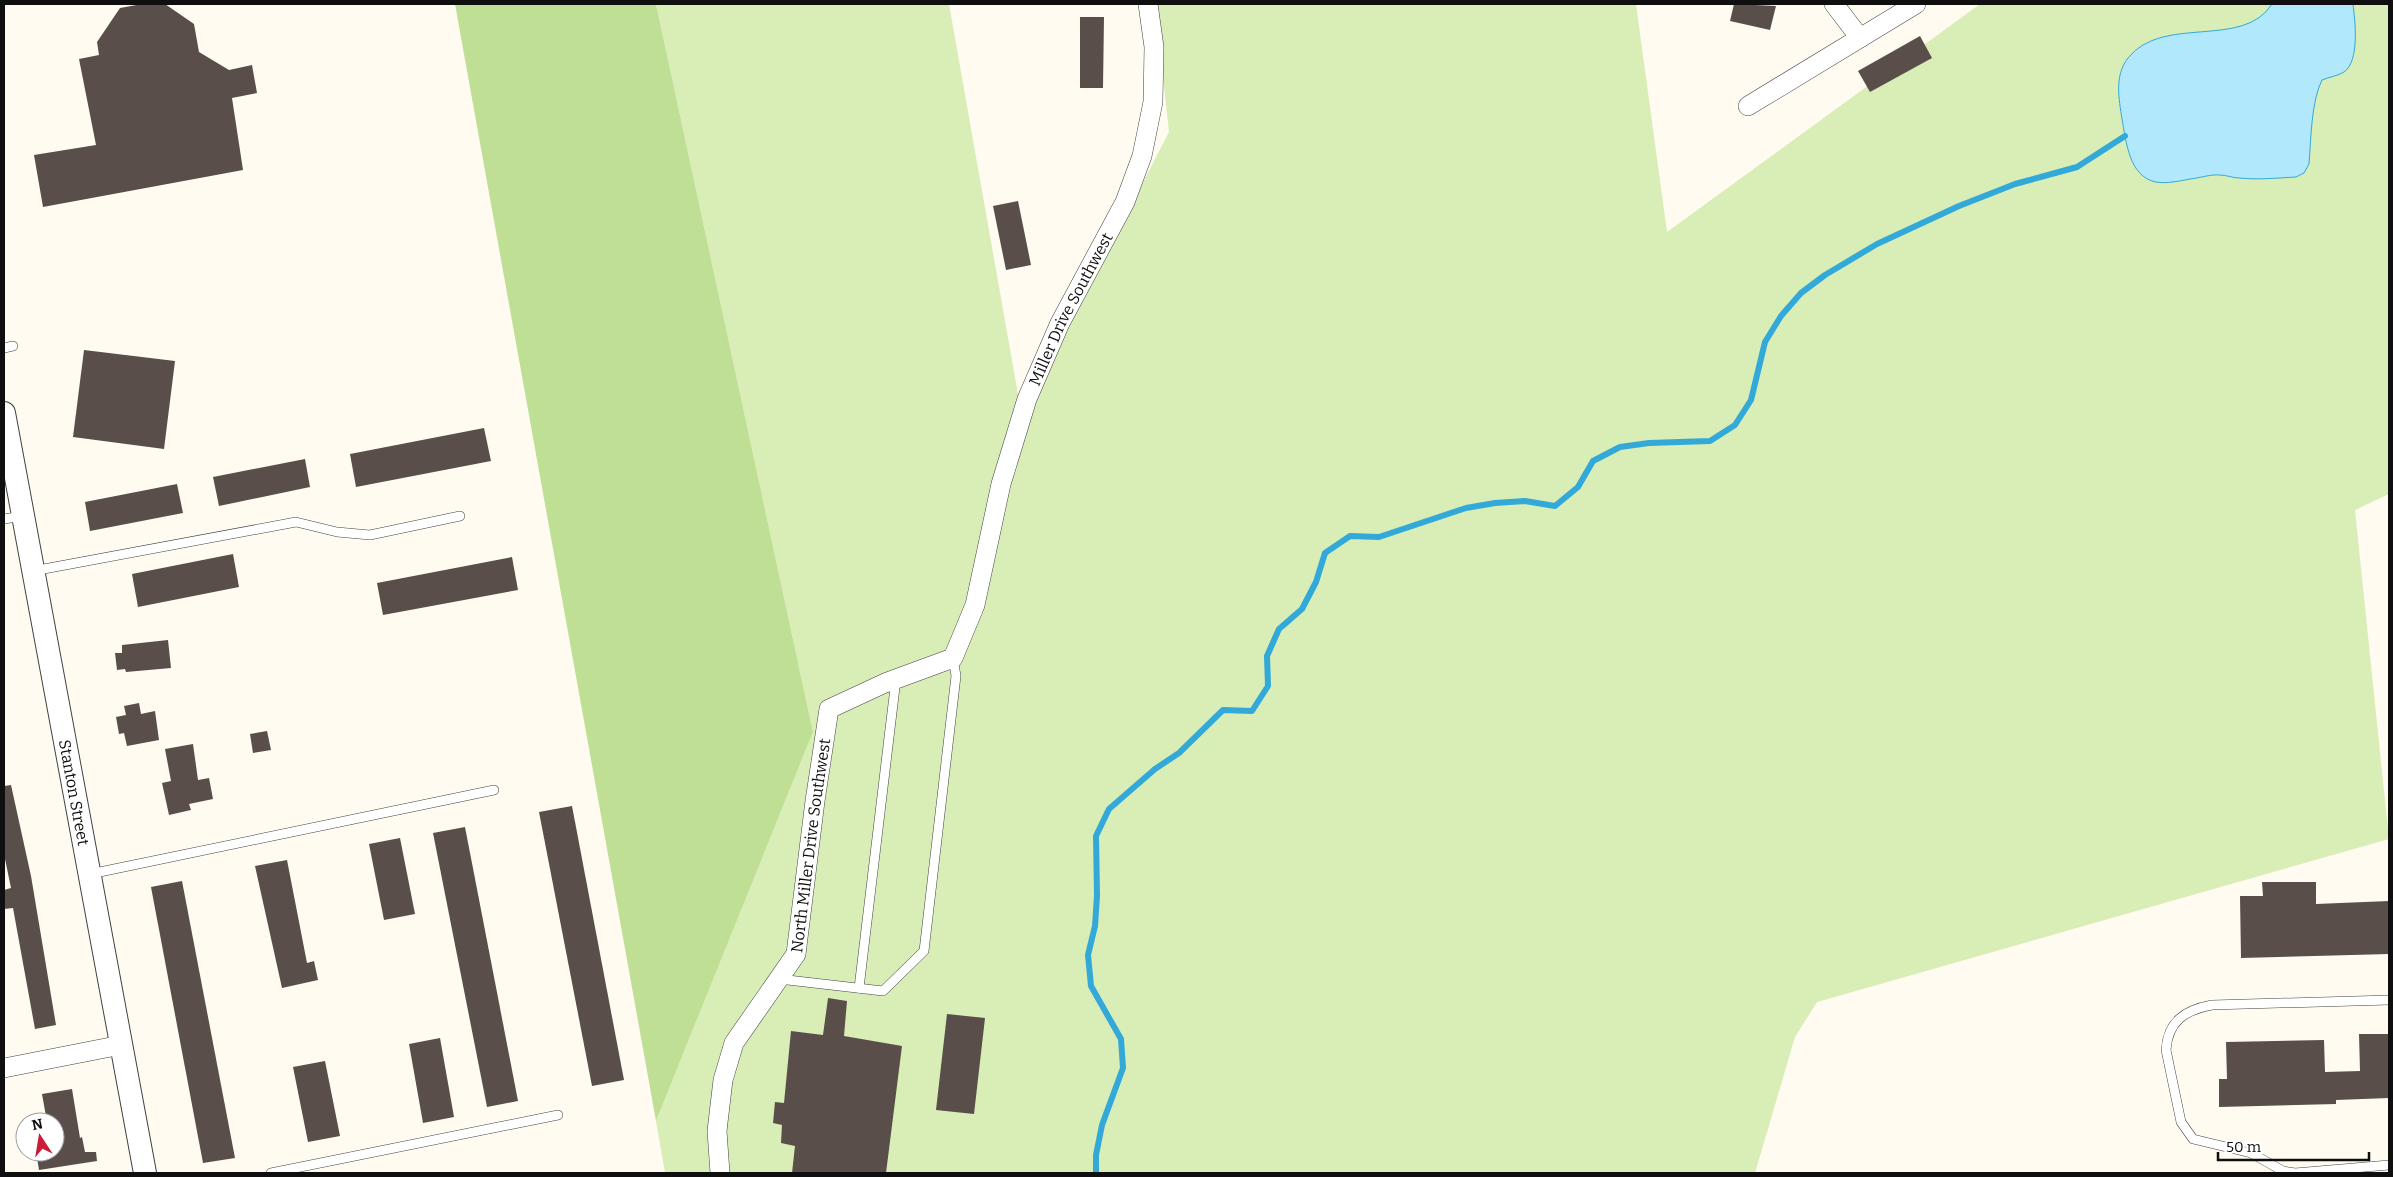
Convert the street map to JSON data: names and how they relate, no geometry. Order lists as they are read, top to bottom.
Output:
{
  "streets": {
    "street": ["Miller Drive Southwest", "Stanton Street", "North Miller Drive Southwest"]
  },
  "crossings": [
    ["Miller Drive Southwest", "North Miller Drive Southwest"]
  ],
  "scale_bar": "50 m",
  "north": "top"
}
